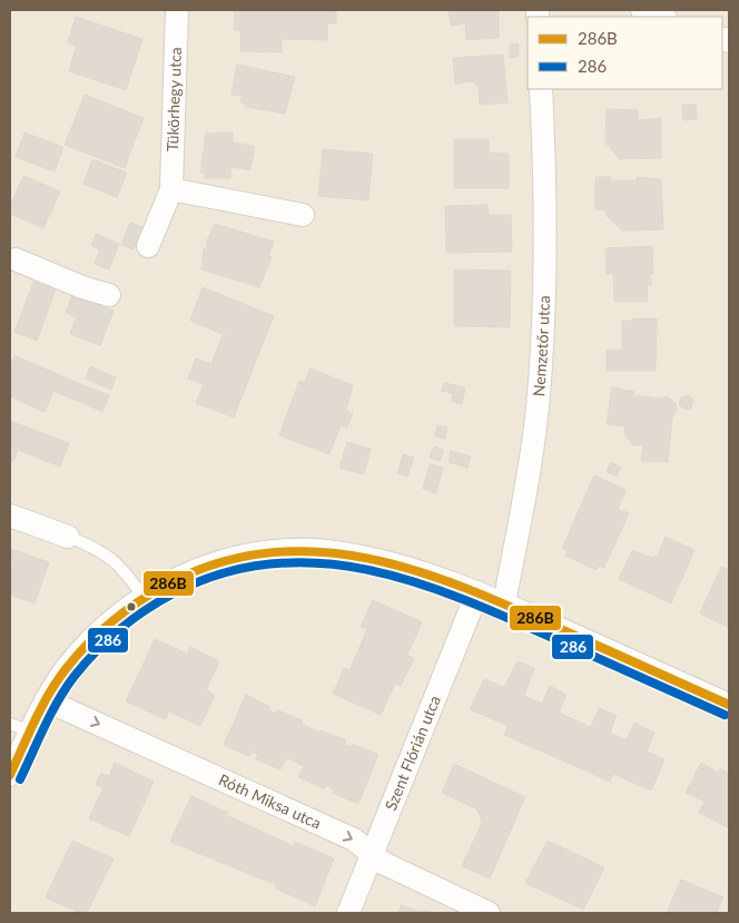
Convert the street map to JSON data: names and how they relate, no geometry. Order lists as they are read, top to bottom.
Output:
{
  "streets": {
    "street": [
      "Tükörhegy utca",
      "Nemzetőr utca",
      "Szent Flórián utca",
      "Róth Miksa utca"
    ]
  },
  "crossings": [
    ["Szent Flórián utca", "Róth Miksa utca"]
  ],
  "one_way": ["Róth Miksa utca"],
  "lines": ["transit line 286B", "transit line 286"],
  "legend": ["286B", "286"]
}
